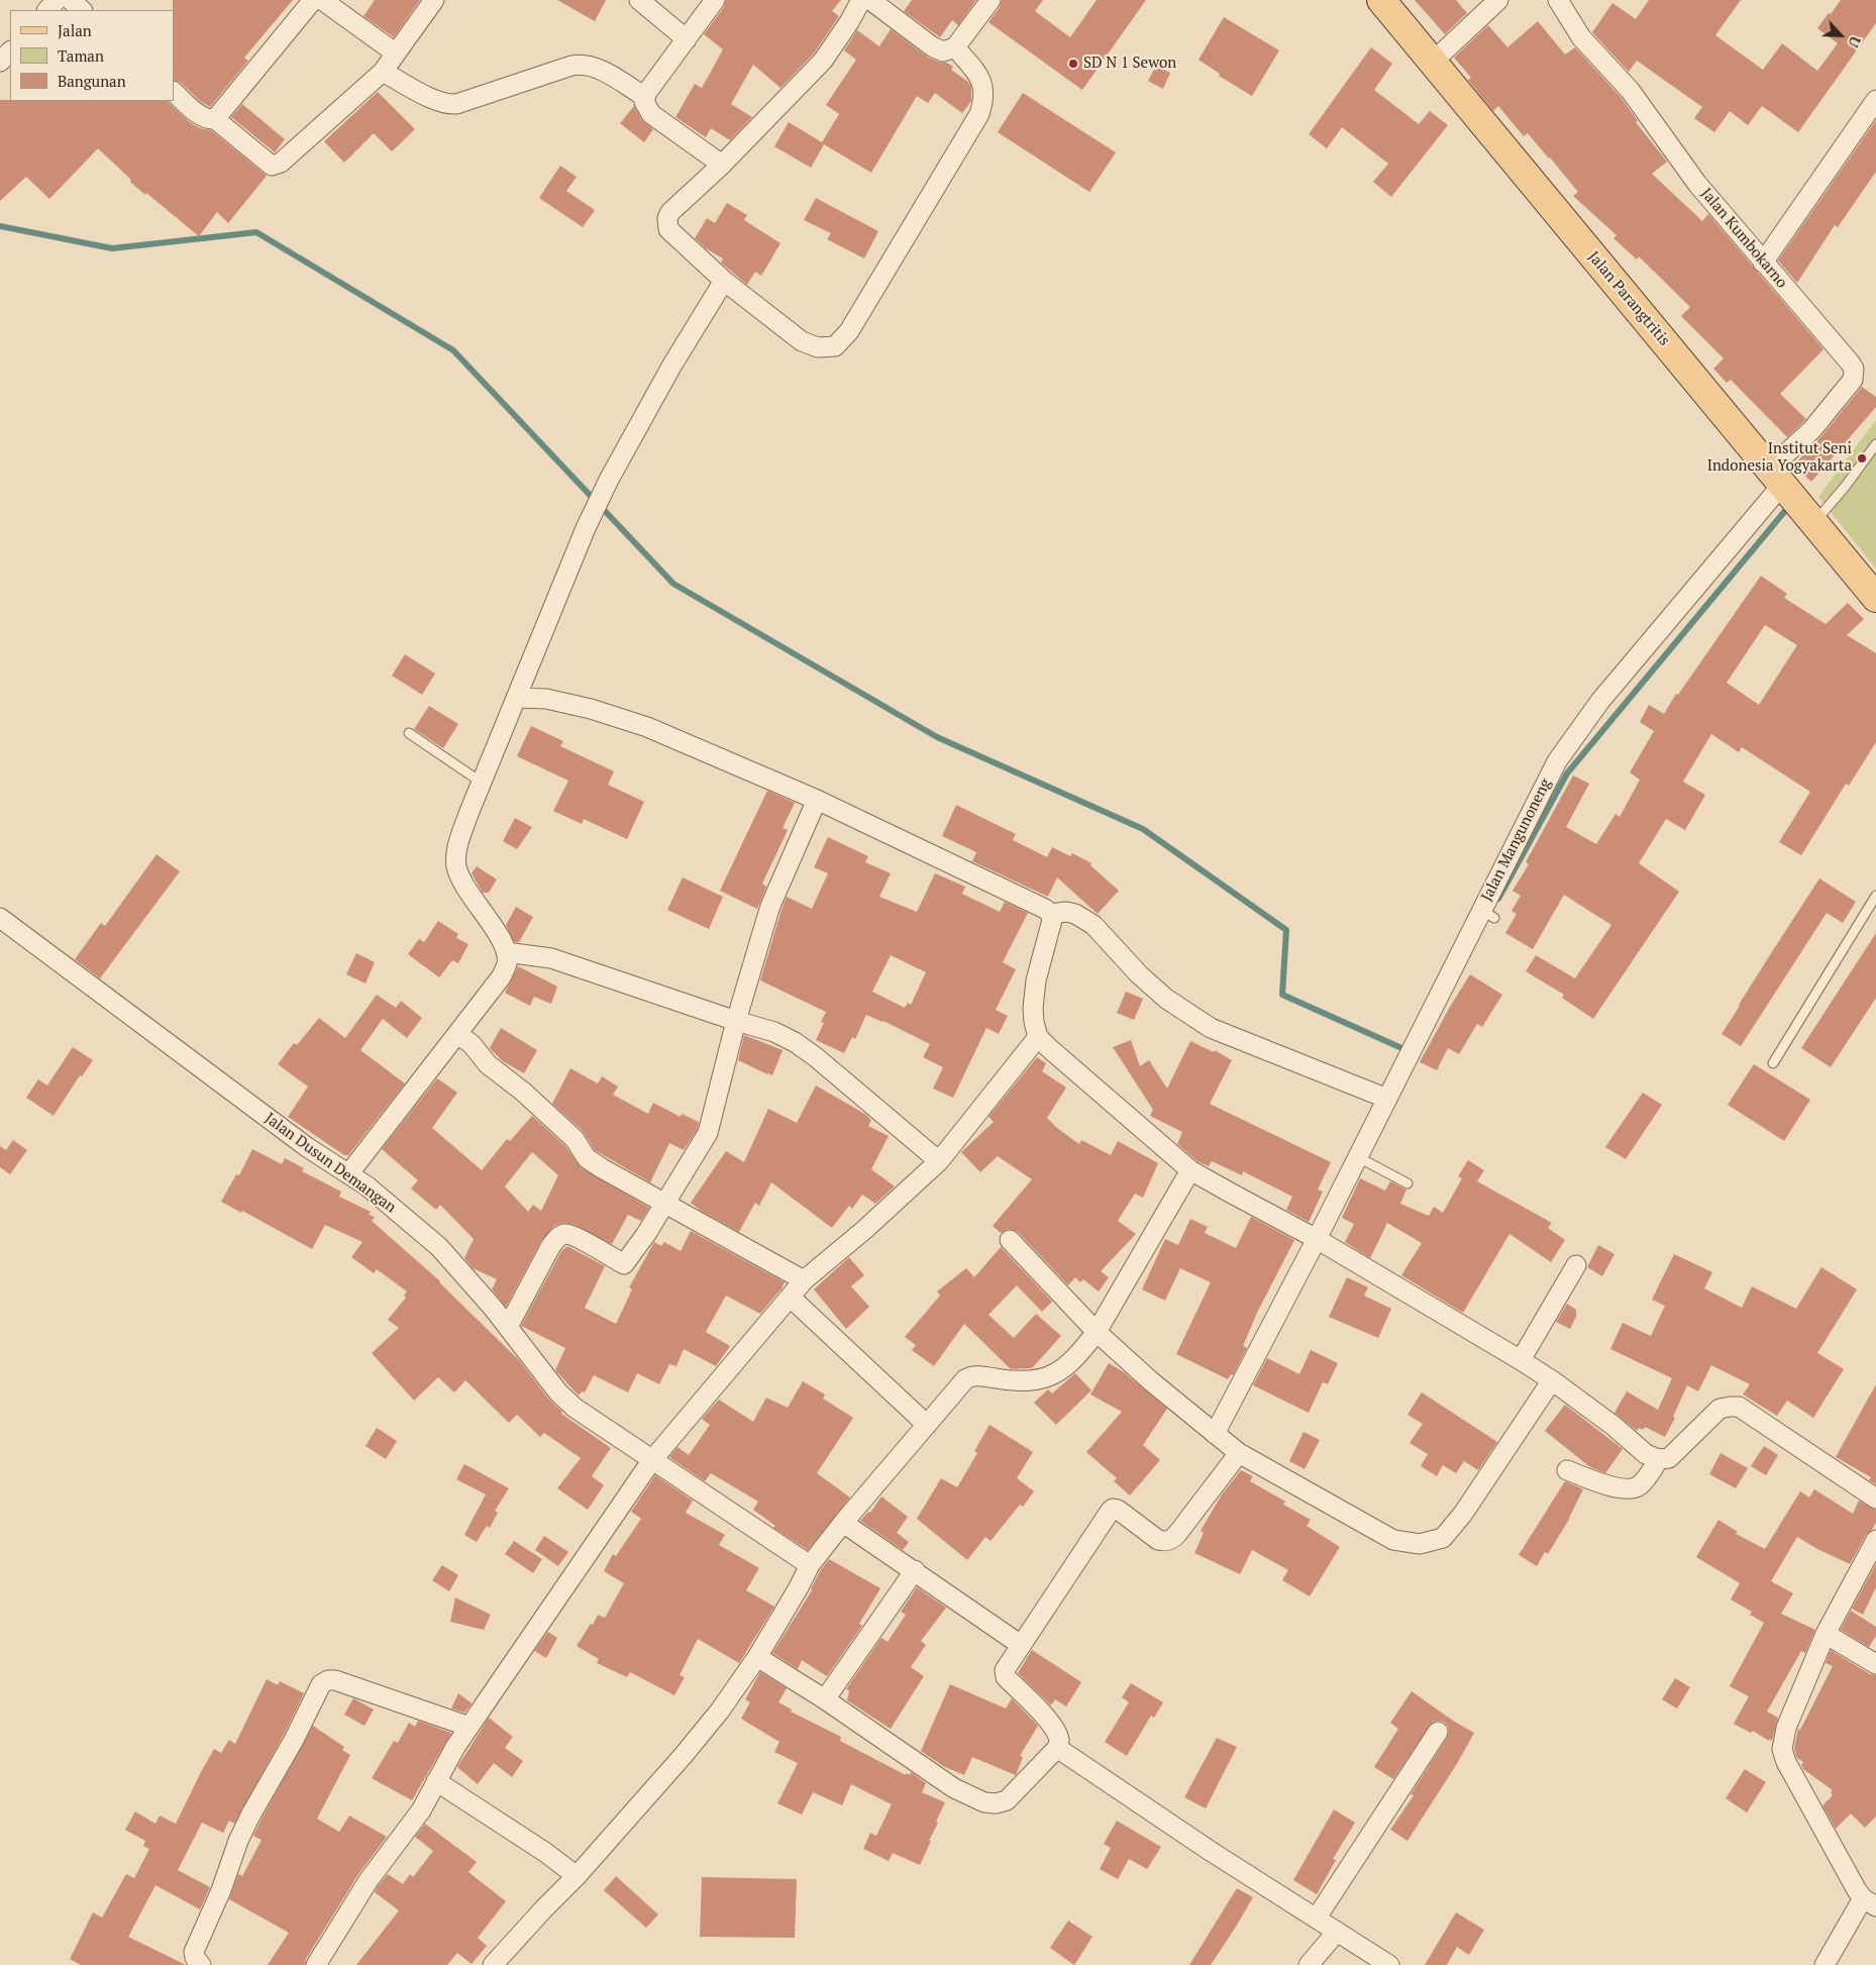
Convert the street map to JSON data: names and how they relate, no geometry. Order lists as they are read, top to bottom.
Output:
{
  "streets": {
    "main road": ["Jalan Parangtritis"],
    "street": ["Jalan Kumbokarno", "Jalan Mangunoneng", "Jalan Dusun Demangan"]
  },
  "crossings": [
    ["Jalan Kumbokarno", "Jalan Parangtritis"],
    ["Jalan Kumbokarno", "Jalan Mangunoneng"],
    ["Jalan Parangtritis", "Jalan Mangunoneng"]
  ],
  "places": ["SD N 1 Sewon", "Institut Seni Indonesia Yogyakarta"],
  "legend": ["Jalan", "Taman", "Bangunan"],
  "north": "bottom right"
}
